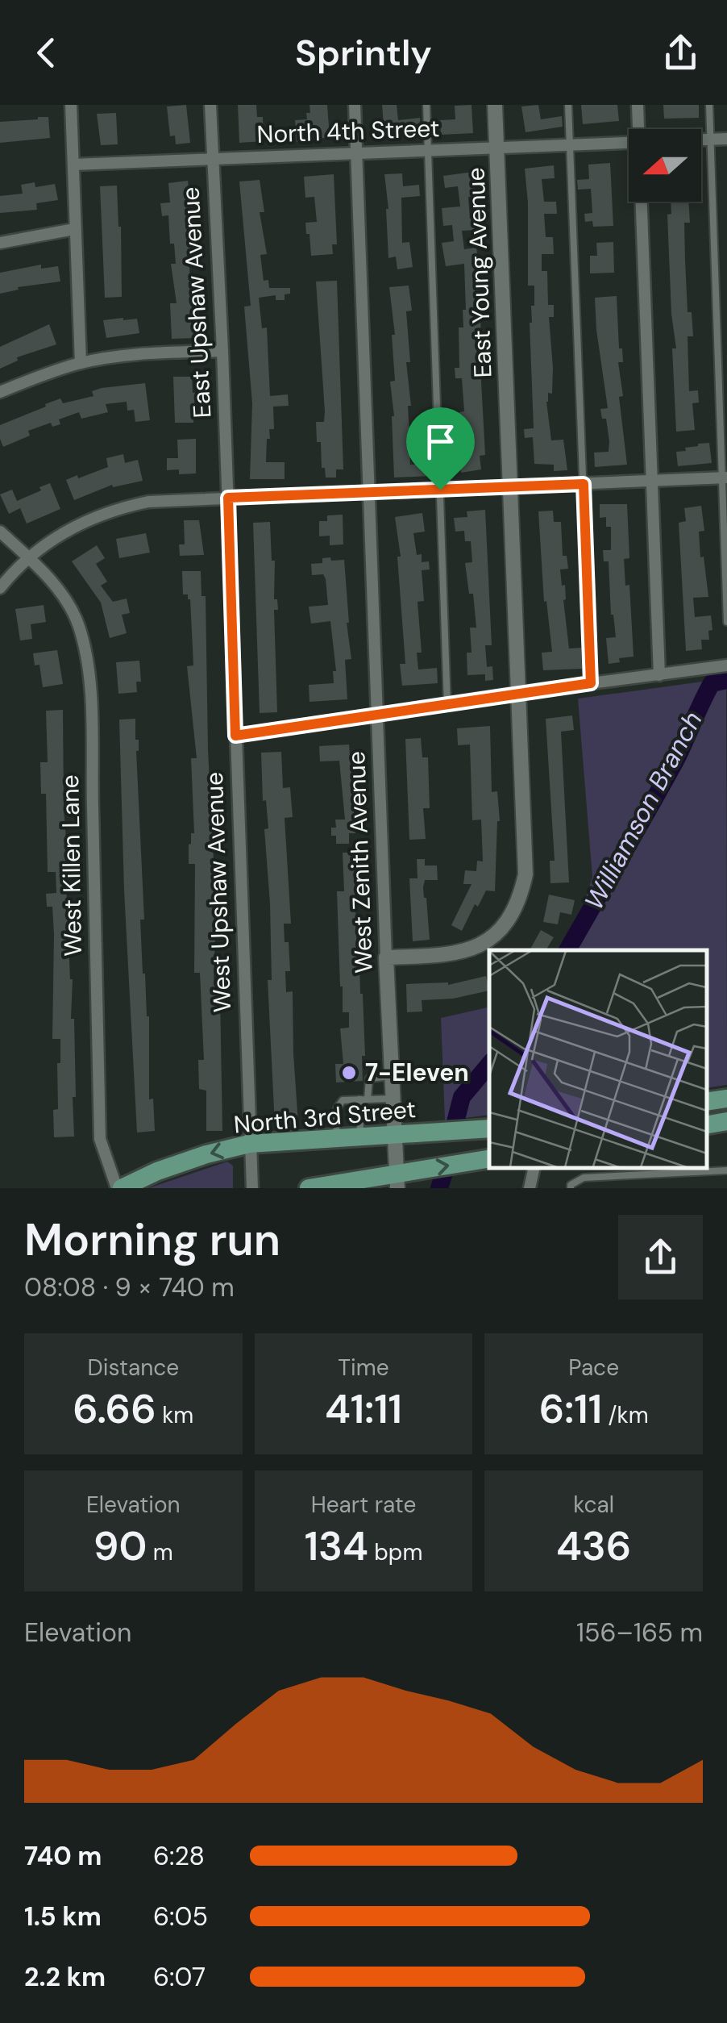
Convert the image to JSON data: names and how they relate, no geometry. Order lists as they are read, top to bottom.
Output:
{
  "streets": {
    "main road": ["North 3rd Street"],
    "street": [
      "North 4th Street",
      "East Young Avenue",
      "East Upshaw Avenue",
      "West Zenith Avenue",
      "West Killen Lane",
      "West Upshaw Avenue"
    ]
  },
  "crossings": [
    ["North 4th Street", "East Young Avenue"],
    ["North 4th Street", "East Upshaw Avenue"],
    ["North 4th Street", "West Zenith Avenue"],
    ["East Young Avenue", "West Zenith Avenue"],
    ["East Upshaw Avenue", "West Upshaw Avenue"],
    ["West Zenith Avenue", "North 3rd Street"],
    ["West Killen Lane", "North 3rd Street"],
    ["West Upshaw Avenue", "North 3rd Street"]
  ],
  "one_way": ["North 3rd Street"],
  "water": ["Williamson Branch"],
  "places": ["7-Eleven"],
  "north": "left",
  "page": {
    "header": "Sprintly",
    "heading": ["Morning run", "08:08 · 9 × 740 m"],
    "stats": [
      ["Distance", "6.66 km"],
      ["Time", "41:11"],
      ["Pace", "6:11 /km"],
      ["Elevation", "90 m"],
      ["Heart rate", "134 bpm"],
      ["kcal", "436"]
    ],
    "chart": ["Elevation", "156–165 m"],
    "list": [
      {
        "name": "740 m",
        "note": "6:28"
      },
      {
        "name": "1.5 km",
        "note": "6:05"
      },
      {
        "name": "2.2 km",
        "note": "6:07"
      }
    ]
  }
}
